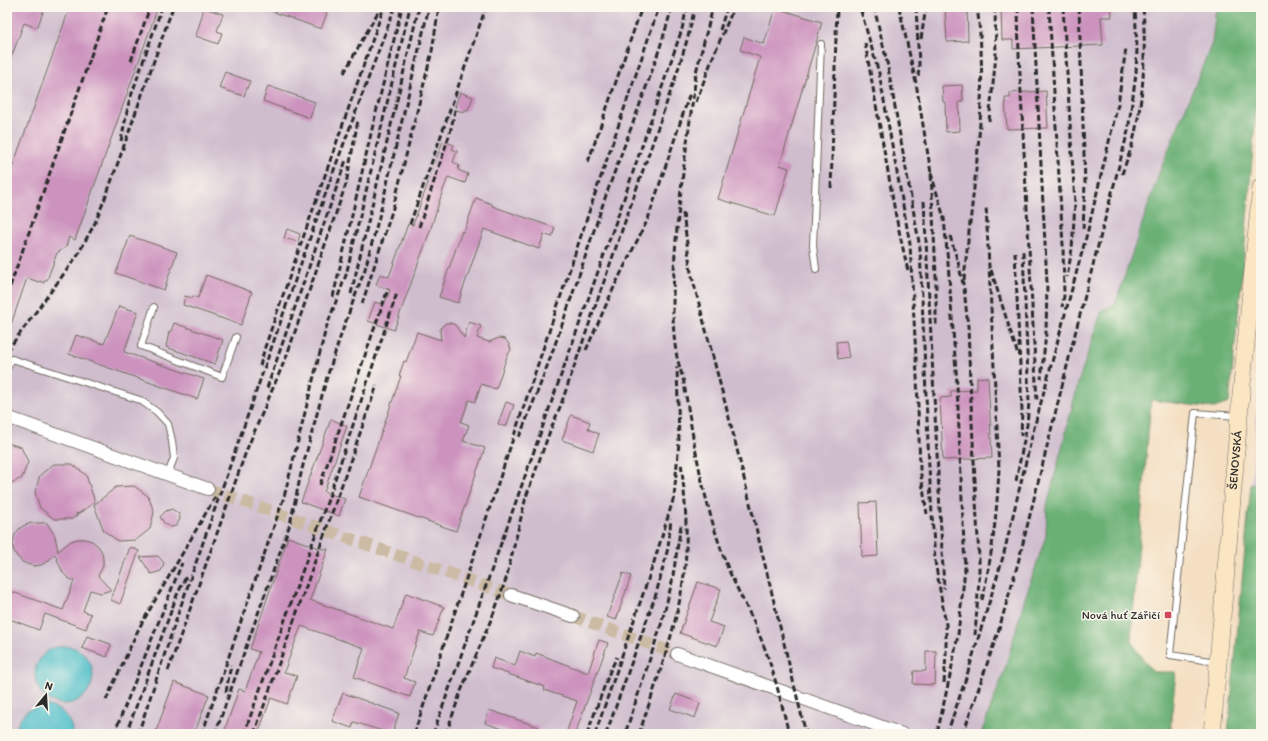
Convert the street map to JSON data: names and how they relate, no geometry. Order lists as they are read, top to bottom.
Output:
{
  "streets": {
    "street": ["ŠENOVSKÁ"]
  },
  "places": {
    "transit": ["Nová huť Zářičí"]
  },
  "north": "top"
}
